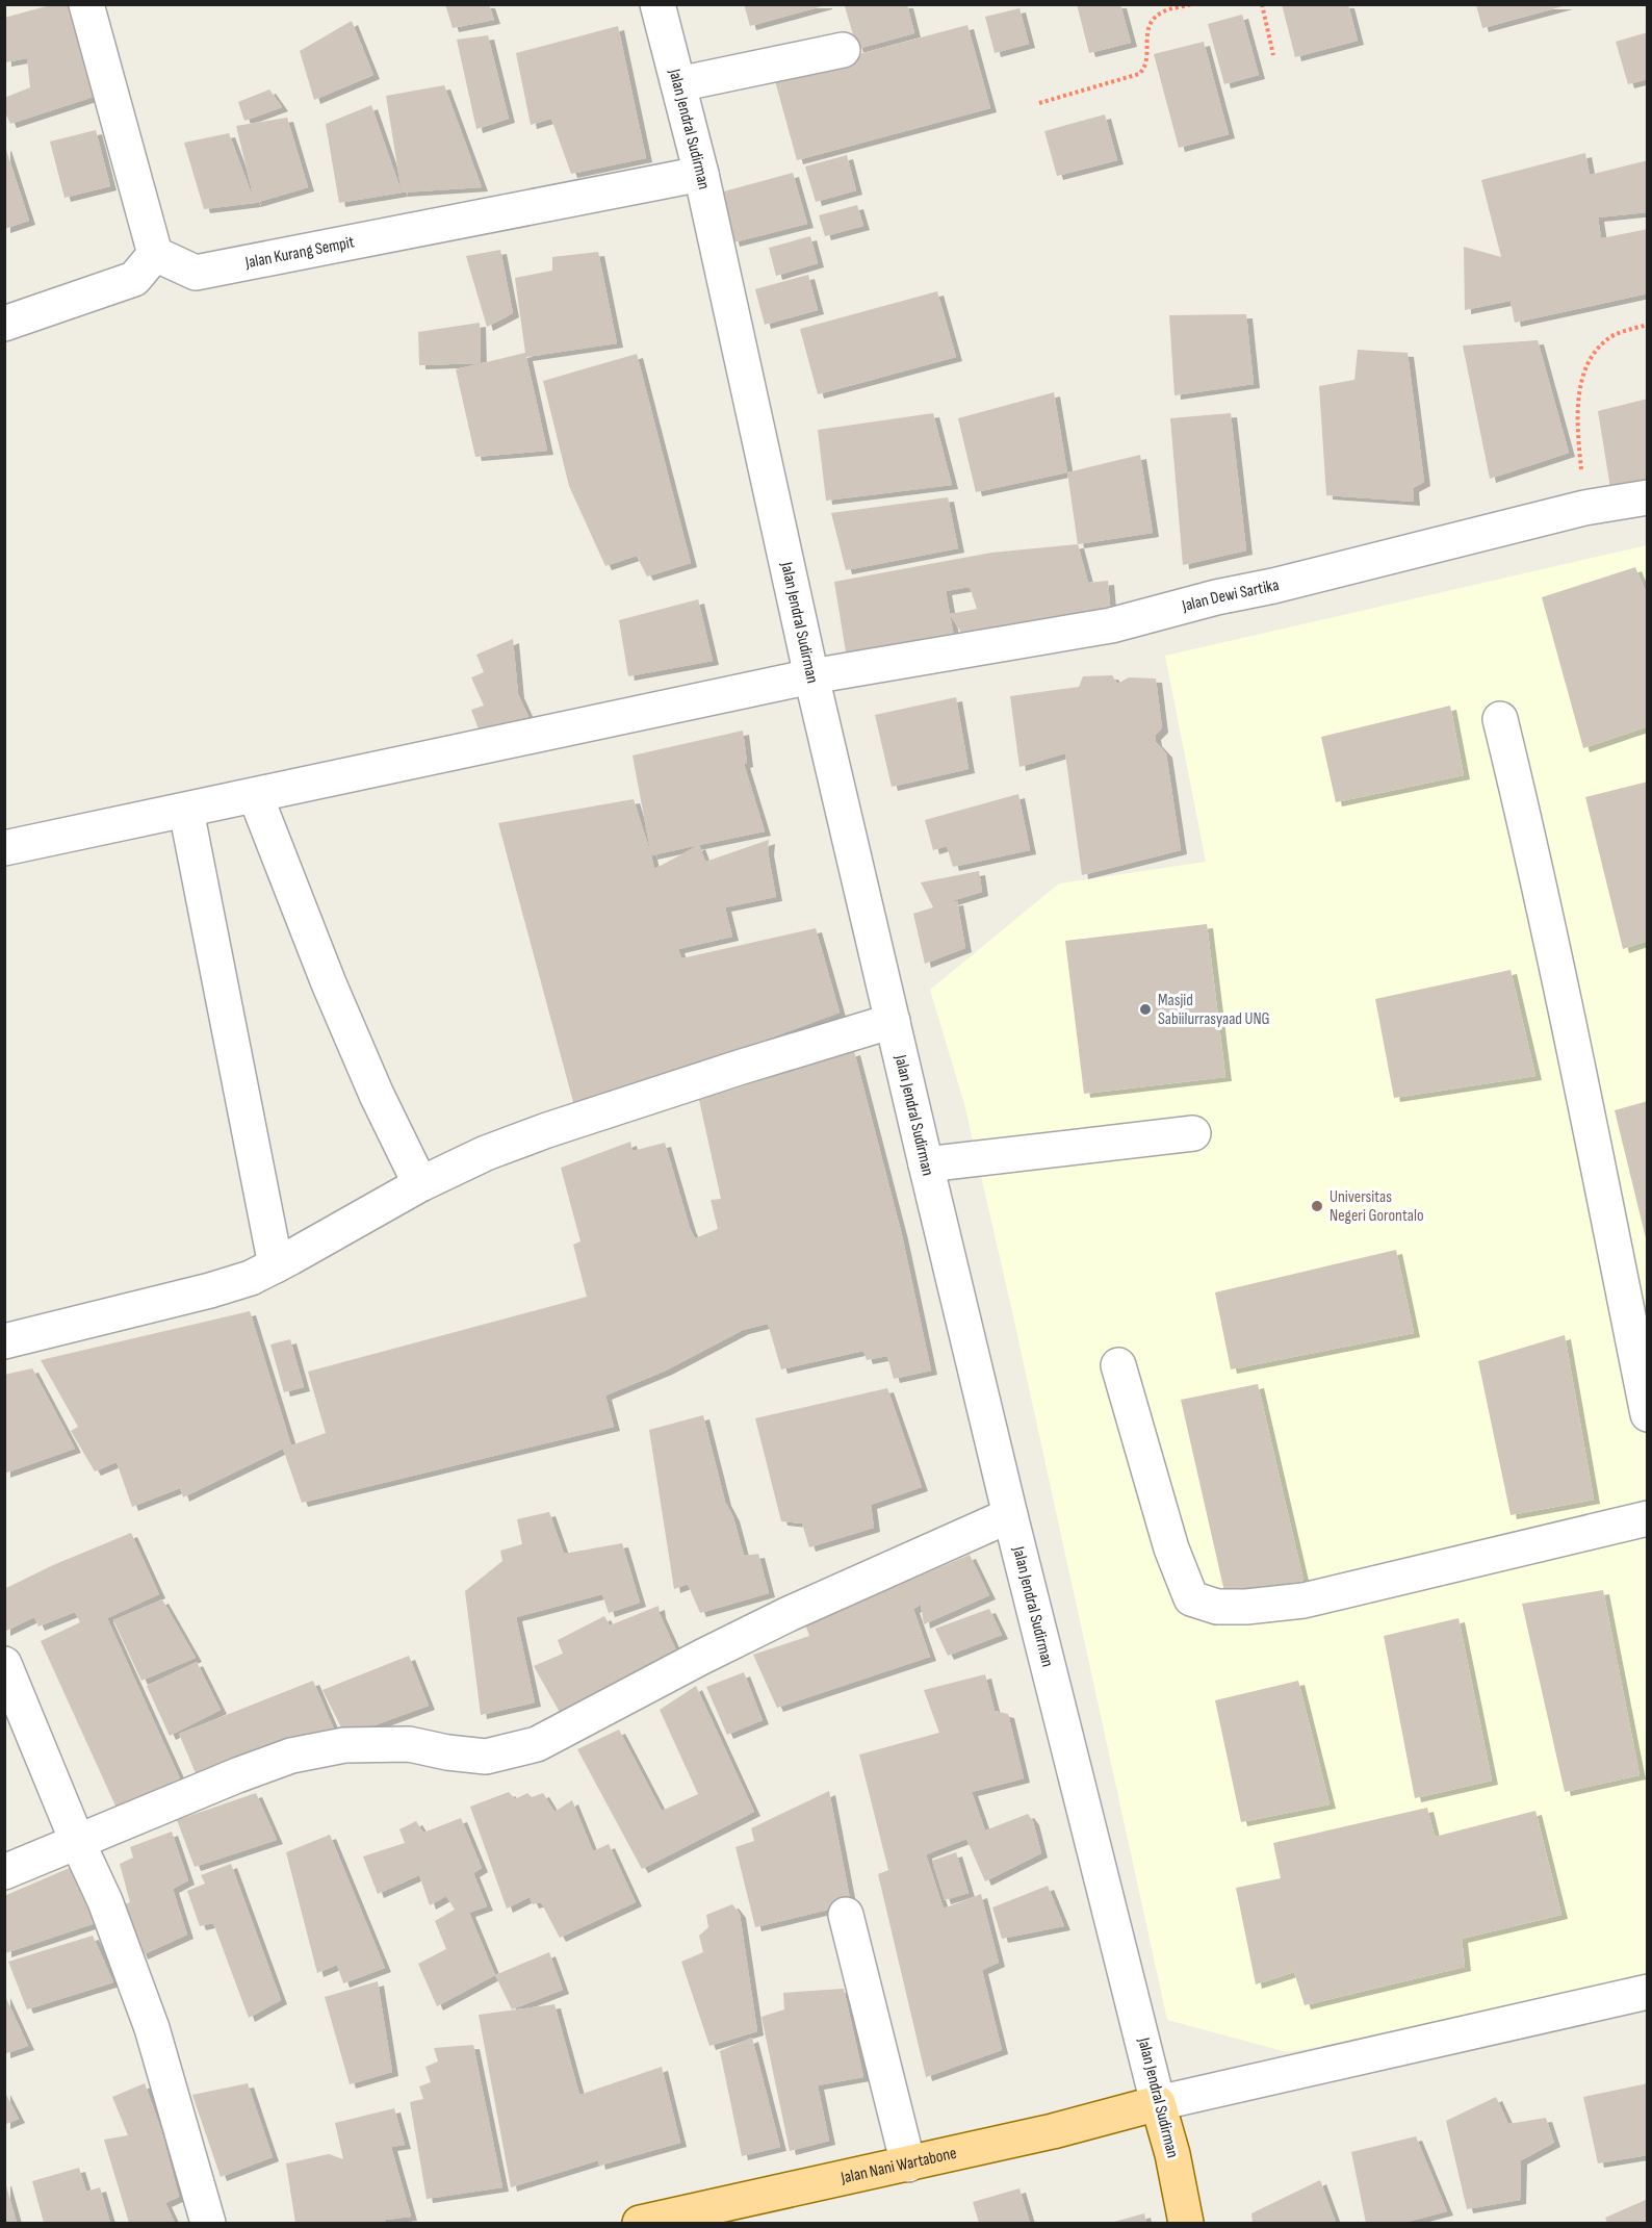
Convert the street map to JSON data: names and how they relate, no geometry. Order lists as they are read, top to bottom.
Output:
{
  "streets": {
    "main road": ["Jalan Jendral Sudirman", "Jalan Nani Wartabone"],
    "street": ["Jalan Kurang Sempit", "Jalan Dewi Sartika"]
  },
  "crossings": [
    ["Jalan Jendral Sudirman", "Jalan Kurang Sempit"],
    ["Jalan Jendral Sudirman", "Jalan Dewi Sartika"],
    ["Jalan Jendral Sudirman", "Jalan Nani Wartabone"]
  ],
  "places": ["Masjid Sabiilurrasyaad UNG", "Universitas Negeri Gorontalo"]
}
